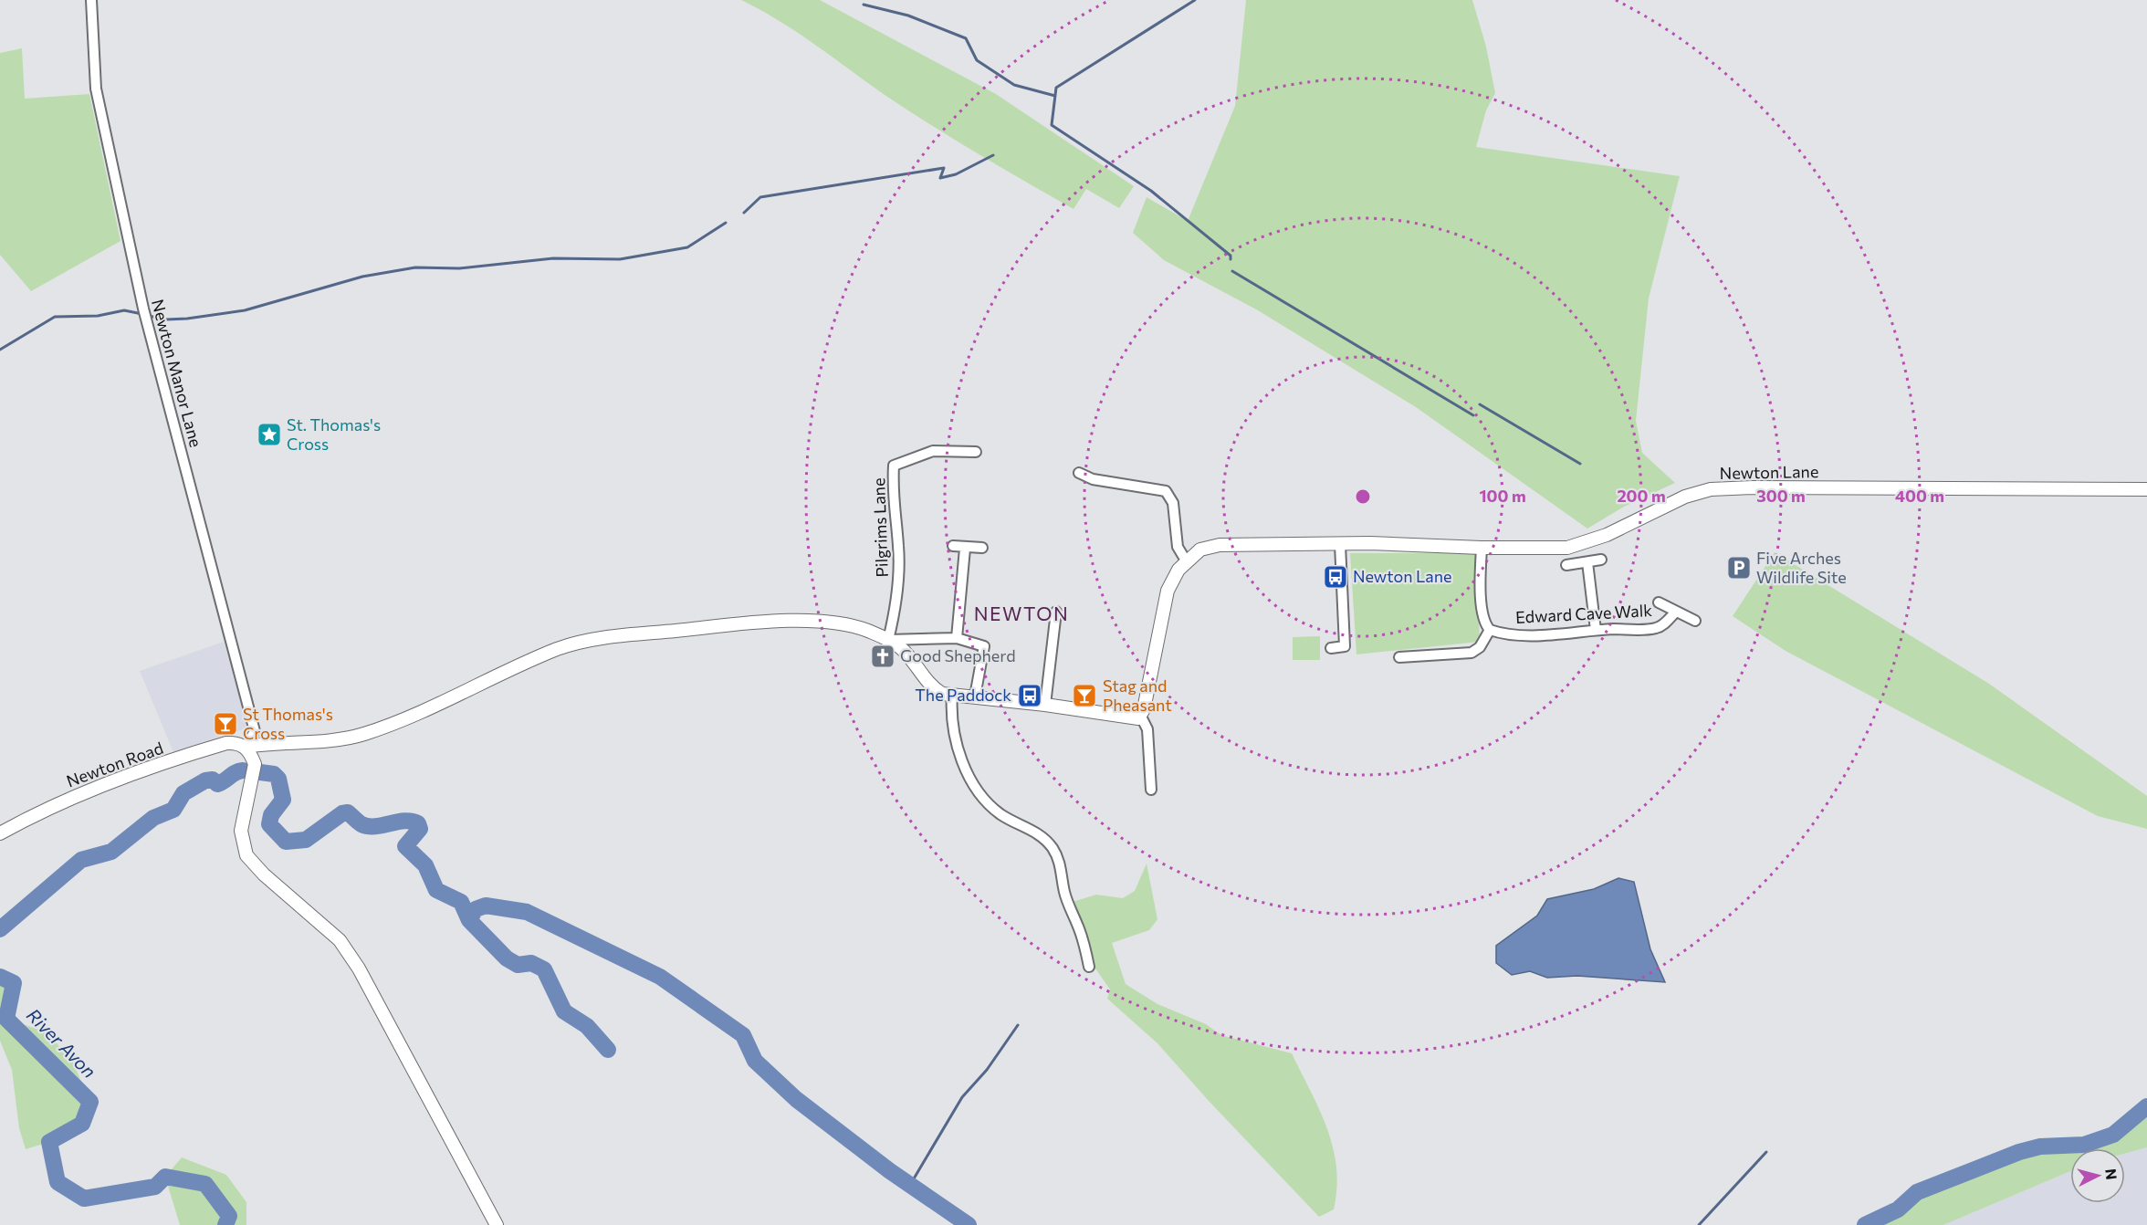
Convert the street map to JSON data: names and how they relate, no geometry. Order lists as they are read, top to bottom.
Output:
{
  "streets": {
    "street": [
      "Newton Manor Lane",
      "Newton Lane",
      "Pilgrims Lane",
      "Edward Cave Walk",
      "Newton Road"
    ]
  },
  "crossings": [
    ["Newton Manor Lane", "Newton Road"],
    ["Pilgrims Lane", "Newton Road"]
  ],
  "districts": ["NEWTON"],
  "water": ["River Avon"],
  "places": {
    "place": ["St. Thomas's Cross"],
    "parking": ["Five Arches Wildlife Site"],
    "bus stop": ["Newton Lane", "The Paddock"],
    "church": ["Good Shepherd"],
    "bar": ["Stag and Pheasant", "St Thomas's Cross"]
  },
  "north": "right",
  "rings": [
    "100 m",
    "200 m",
    "300 m",
    "400 m"
  ]
}
